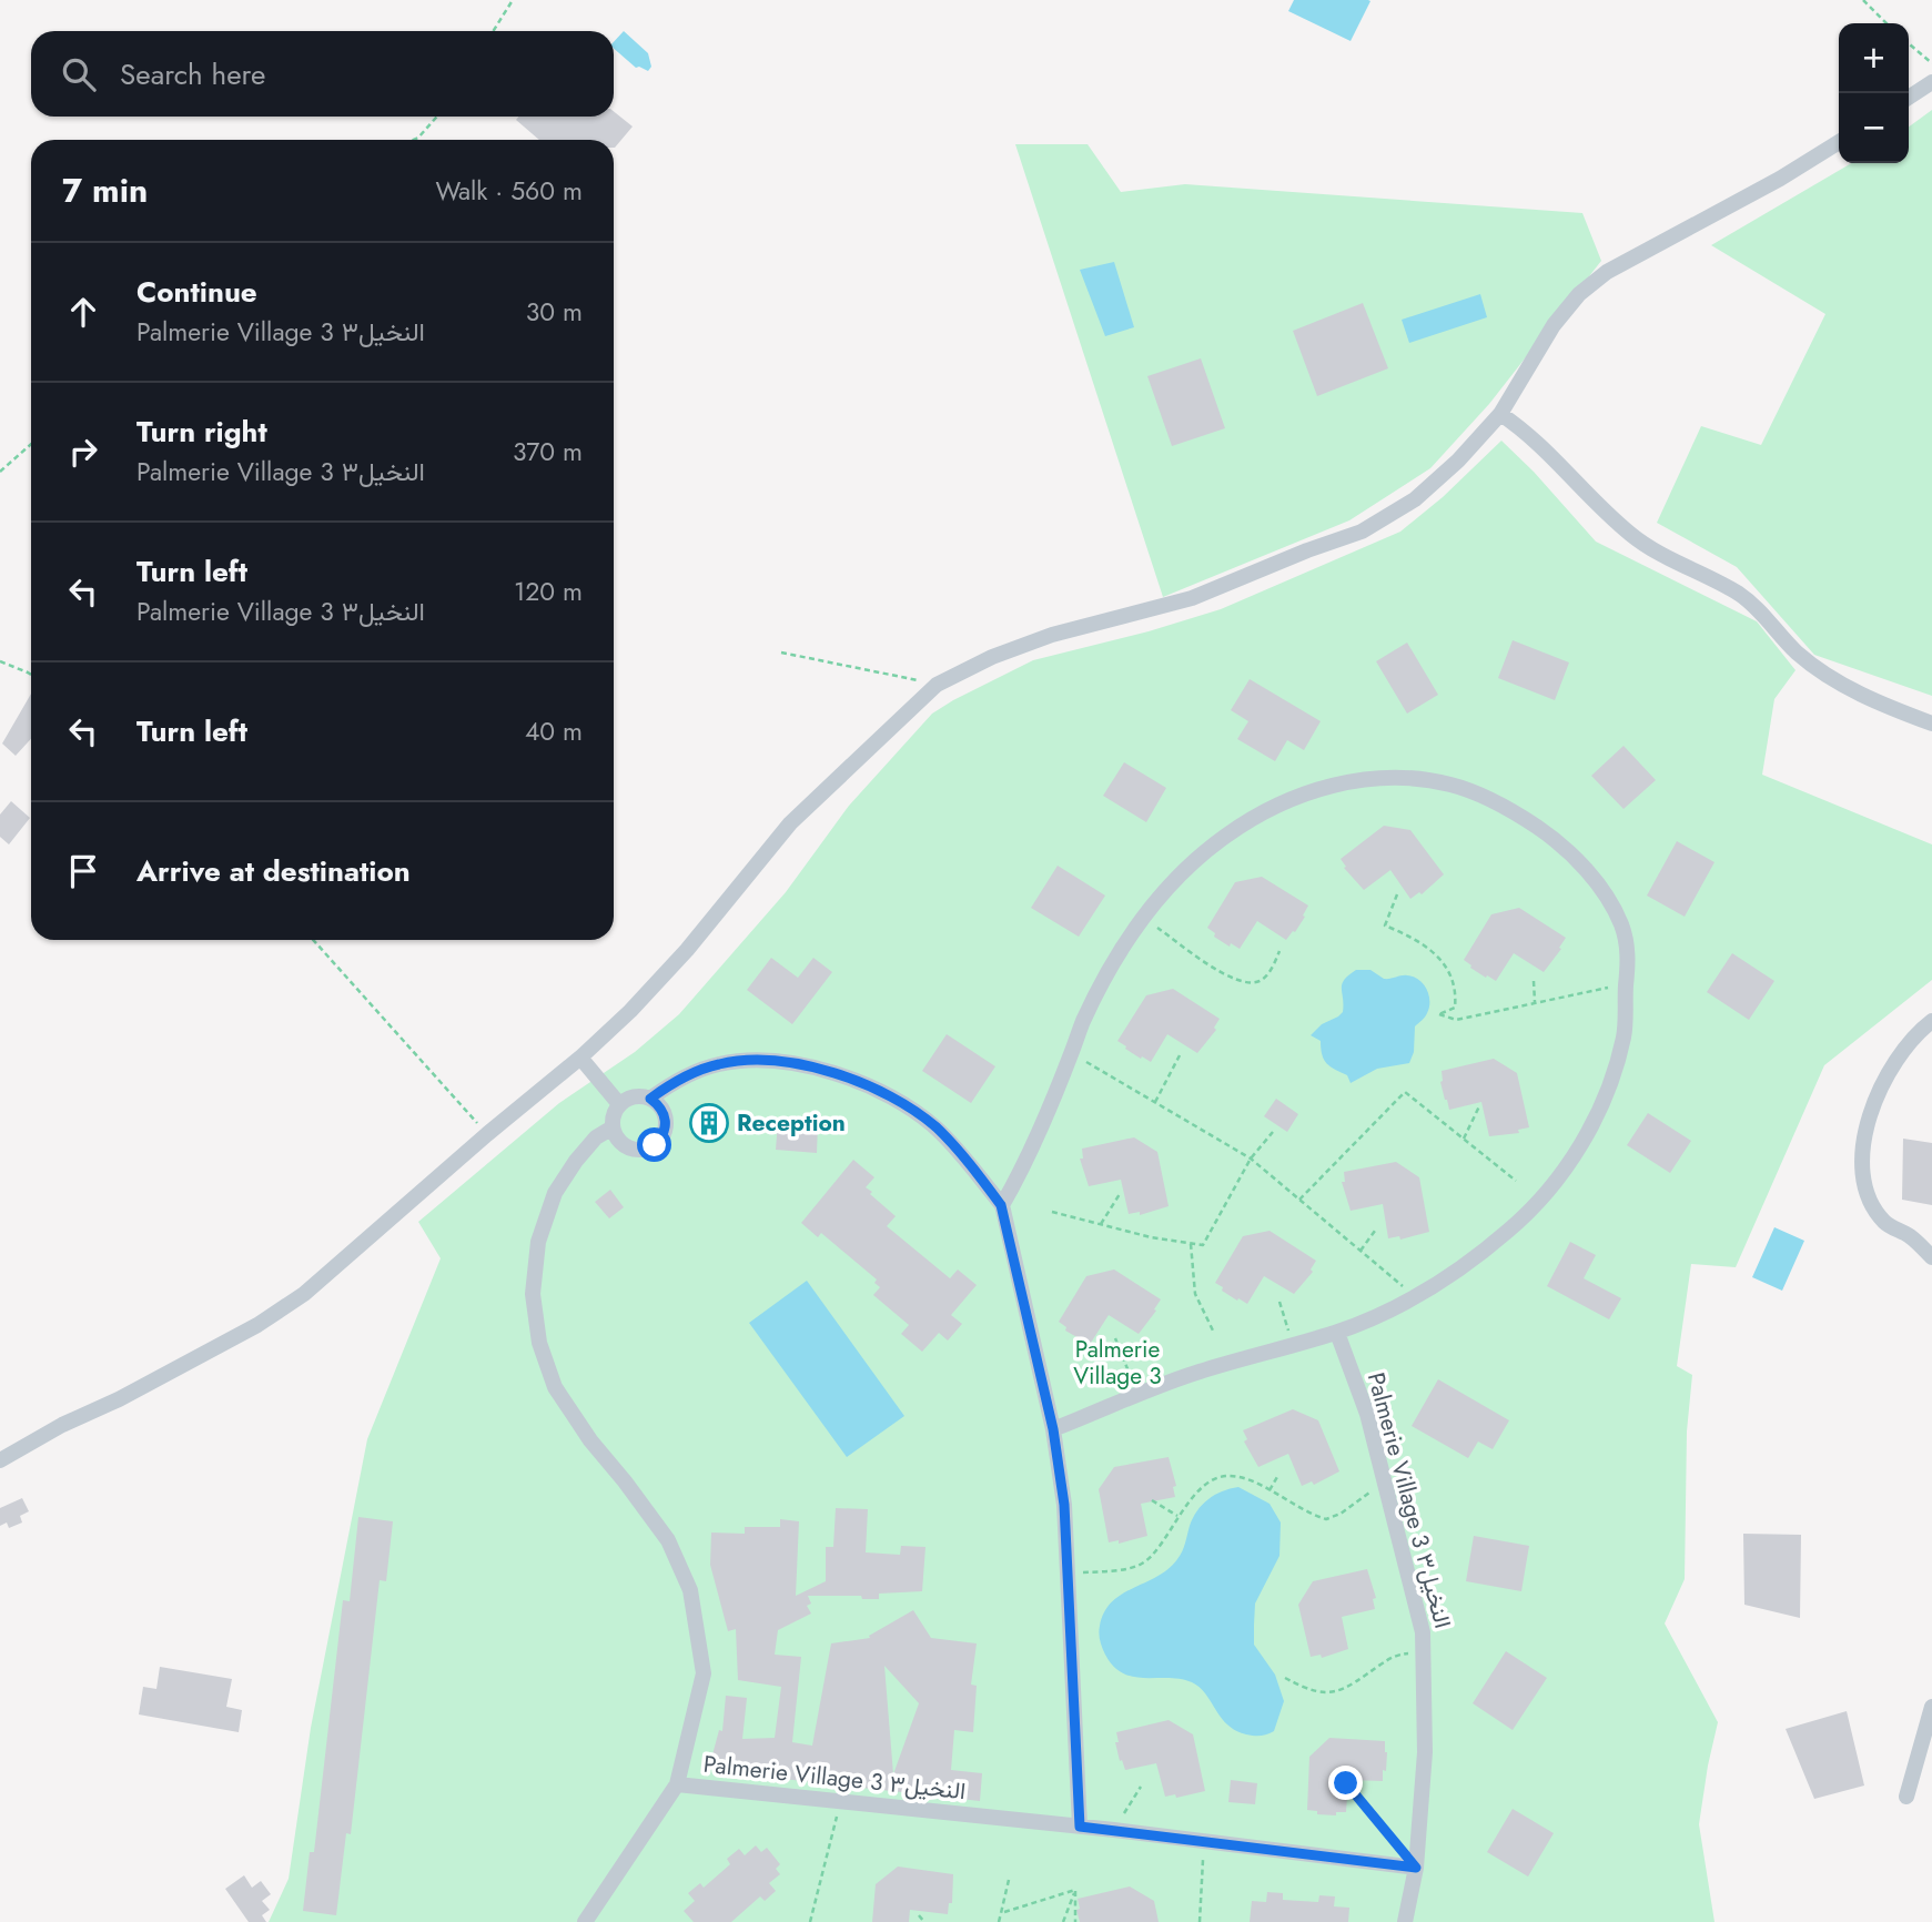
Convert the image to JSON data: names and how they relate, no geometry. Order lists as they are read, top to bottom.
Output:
{
  "streets": {
    "street": ["Palmerie Village 3 النخيل٣"]
  },
  "parks": ["Palmerie Village 3"],
  "places": {
    "building": ["Reception"]
  },
  "page": {
    "map_buttons": ["+", "−"],
    "search": "Search here",
    "heading": ["7 min", "Walk · 560 m"],
    "list": [
      ["Continue", "Palmerie Village 3 النخيل٣", "30 m"],
      ["Turn right", "Palmerie Village 3 النخيل٣", "370 m"],
      ["Turn left", "Palmerie Village 3 النخيل٣", "120 m"],
      ["Turn left", "40 m"],
      "Arrive at destination"
    ]
  }
}
